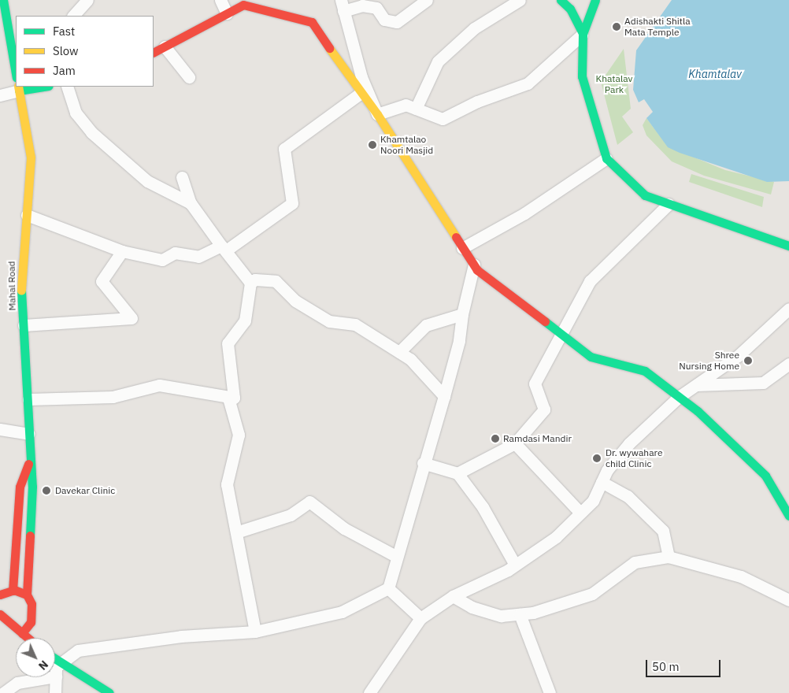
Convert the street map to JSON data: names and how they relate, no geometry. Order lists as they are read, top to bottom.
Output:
{
  "streets": {
    "main road": ["Mahal Road"]
  },
  "water": ["Khamtalav"],
  "parks": ["Khatalav Park"],
  "places": [
    "Adishakti Shitla Mata Temple",
    "Khamtalao Noori Masjid",
    "Shree Nursing Home",
    "Ramdasi Mandir",
    "Dr. wywahare child Clinic",
    "Davekar Clinic"
  ],
  "legend": ["Fast", "Slow", "Jam"],
  "scale_bar": "50 m",
  "north": "bottom right"
}
